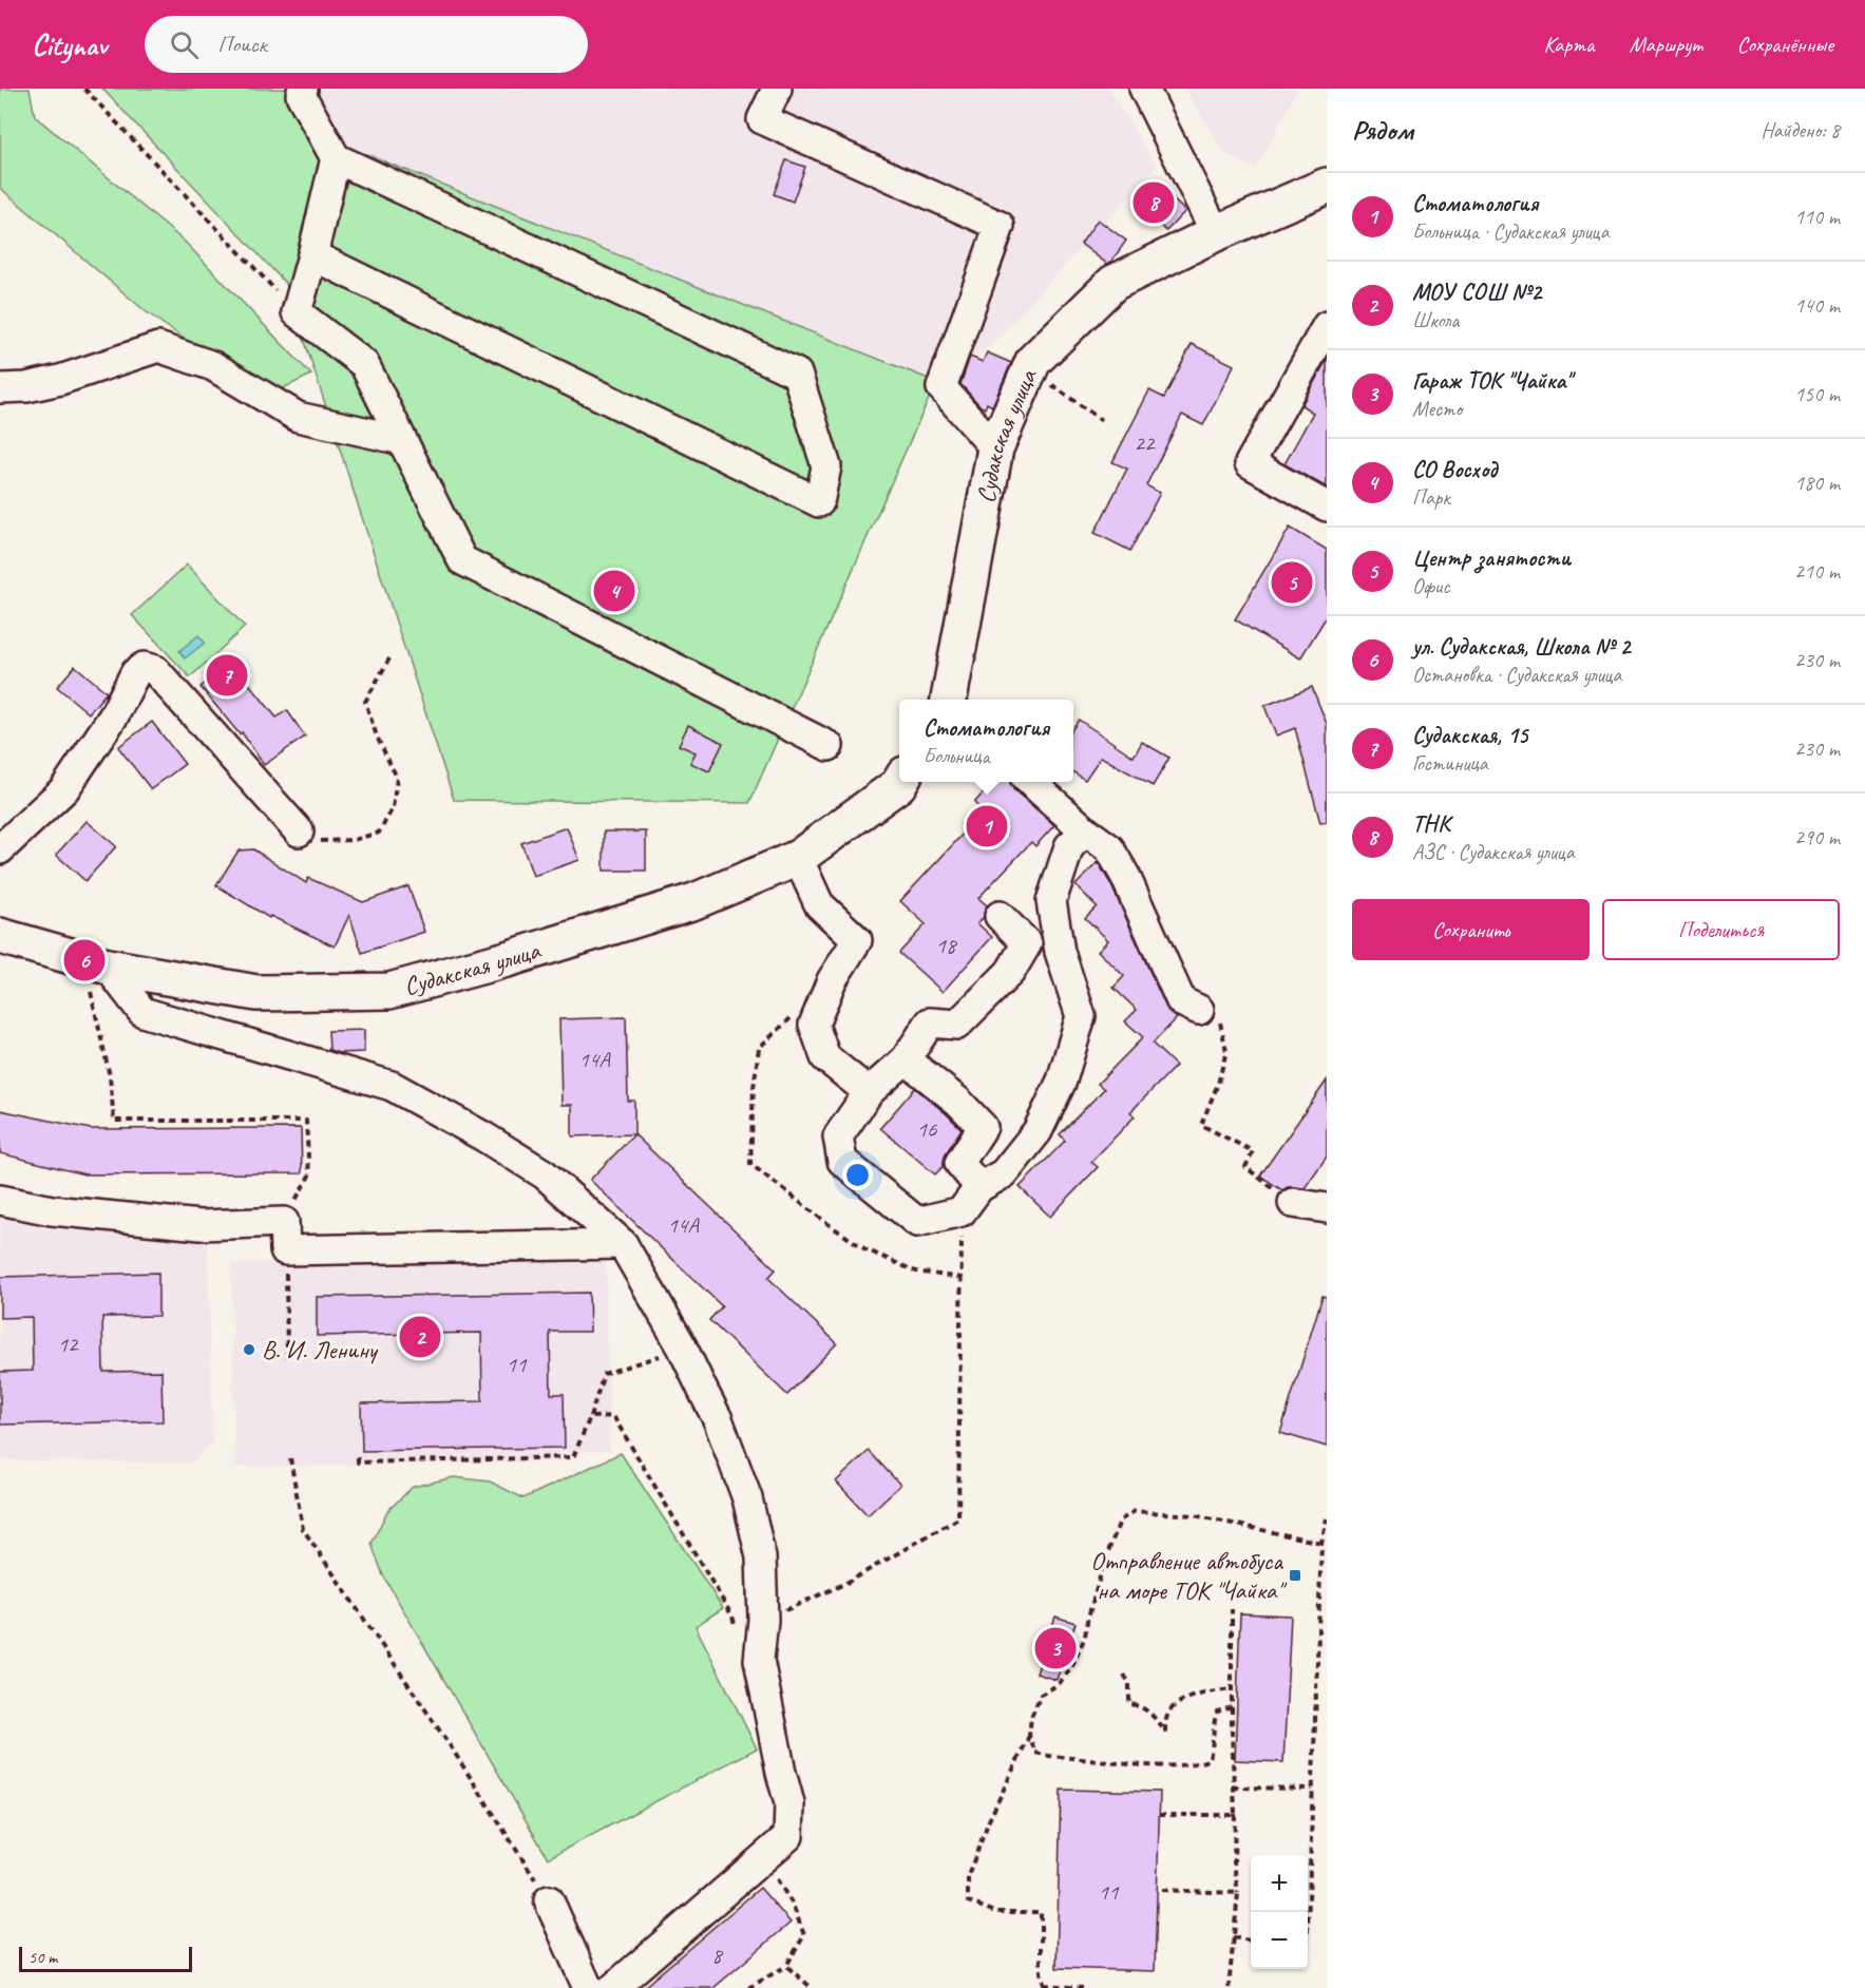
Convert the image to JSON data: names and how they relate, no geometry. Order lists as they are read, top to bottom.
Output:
{
  "streets": {
    "main road": ["Судакская улица"]
  },
  "places": {
    "other": ["В. И. Ленину"],
    "transit": ["Отправление автобуса на море ТОК \"Чайка\""]
  },
  "house_numbers": [
    "22",
    "18",
    "14А",
    "16",
    "14А",
    "12",
    "11",
    "11",
    "8"
  ],
  "scale_bar": "50 m",
  "page": {
    "header": "Citynav",
    "search": "Поиск",
    "nav": ["Карта", "Маршрут", "Сохранённые"],
    "heading": ["Рядом", "Найдено: 8"],
    "list": [
      {
        "mark": "1",
        "name": "Стоматология",
        "note": "Больница · Судакская улица",
        "value": "110 m"
      },
      {
        "mark": "2",
        "name": "МОУ СОШ №2",
        "note": "Школа",
        "value": "140 m"
      },
      {
        "mark": "3",
        "name": "Гараж ТОК \"Чайка\"",
        "note": "Место",
        "value": "150 m"
      },
      {
        "mark": "4",
        "name": "СО Восход",
        "note": "Парк",
        "value": "180 m"
      },
      {
        "mark": "5",
        "name": "Центр занятости",
        "note": "Офис",
        "value": "210 m"
      },
      {
        "mark": "6",
        "name": "ул. Судакская, Школа № 2",
        "note": "Остановка · Судакская улица",
        "value": "230 m"
      },
      {
        "mark": "7",
        "name": "Судакская, 15",
        "note": "Гостиница",
        "value": "230 m"
      },
      {
        "mark": "8",
        "name": "ТНК",
        "note": "АЗС · Судакская улица",
        "value": "290 m"
      }
    ],
    "pins": [
      "8",
      "5",
      "4",
      "7",
      "1",
      "6",
      "2",
      "3"
    ],
    "popup": ["Стоматология", "Больница"],
    "buttons": ["Сохранить", "Поделиться"],
    "map_buttons": ["+", "−"],
    "scale": "50 m"
  }
}
